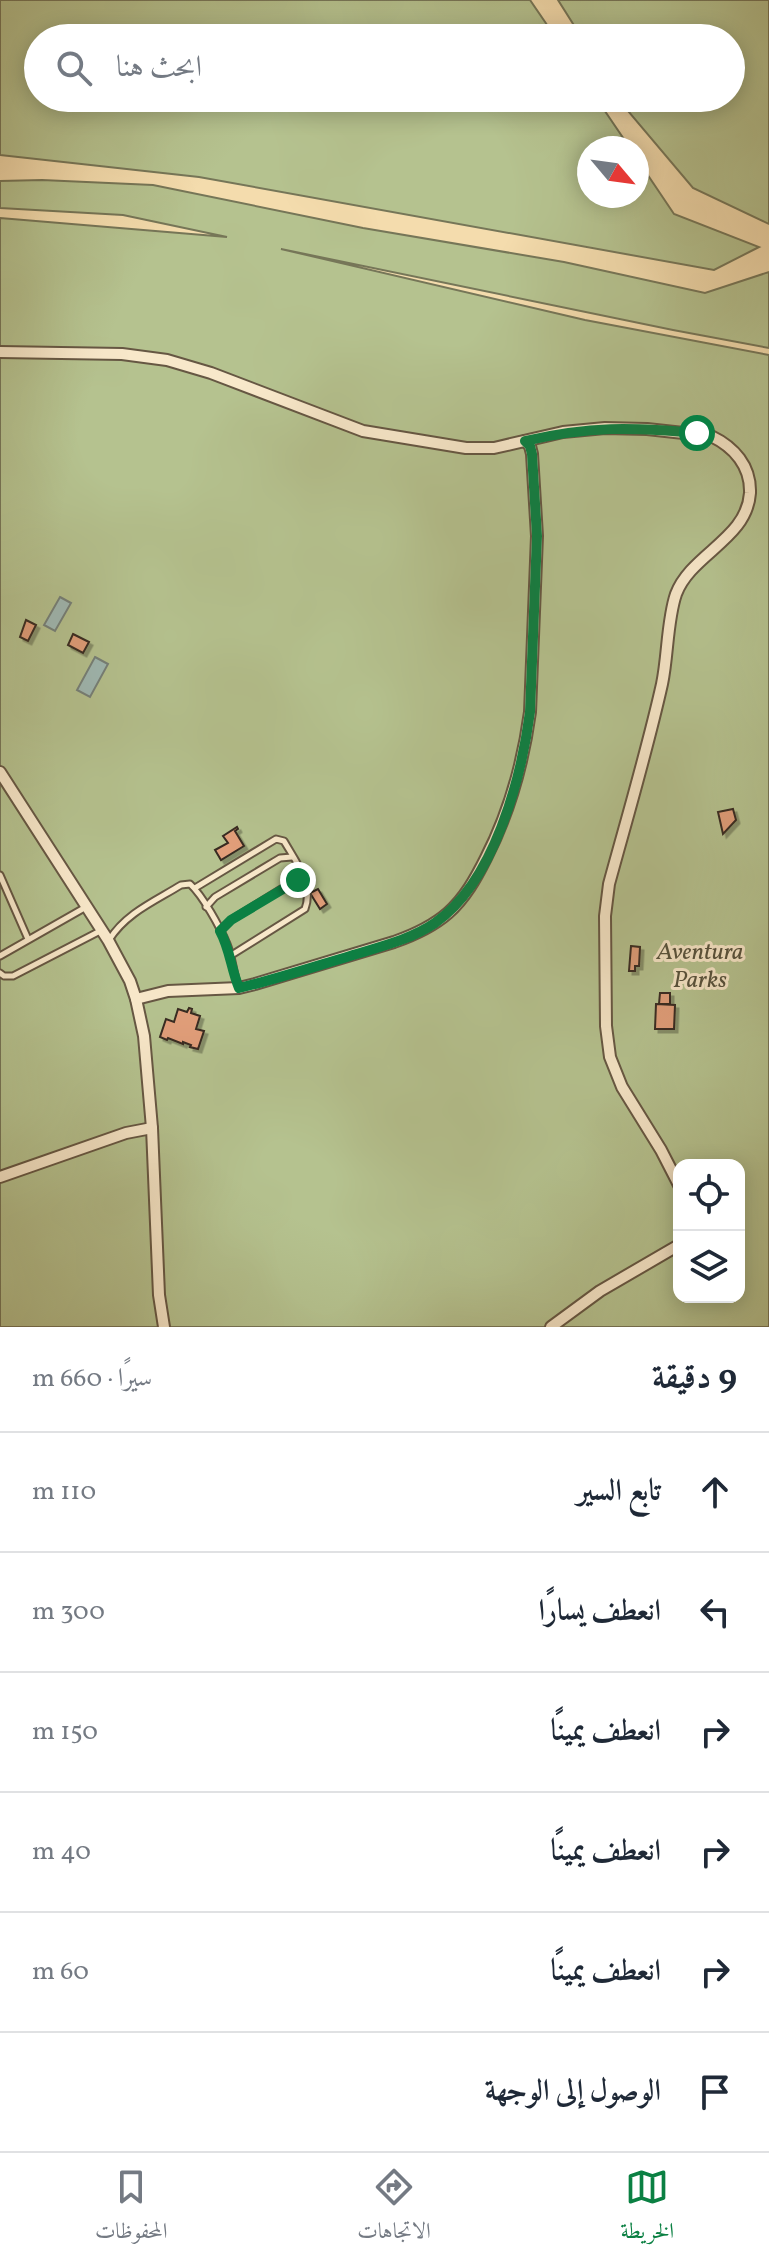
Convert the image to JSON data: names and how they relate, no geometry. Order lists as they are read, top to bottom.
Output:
{
  "parks": ["Aventura Parks"],
  "north": "bottom right",
  "page": {
    "search": "ابحث هنا",
    "heading": ["9 دقيقة", "سيرًا · 660 m"],
    "list": [
      ["تابع السير", "110 m"],
      ["انعطف يسارًا", "300 m"],
      ["انعطف يمينًا", "150 m"],
      ["انعطف يمينًا", "40 m"],
      ["انعطف يمينًا", "60 m"],
      "الوصول إلى الوجهة"
    ],
    "nav": ["الخريطة", "الاتجاهات", "المحفوظات"]
  }
}
